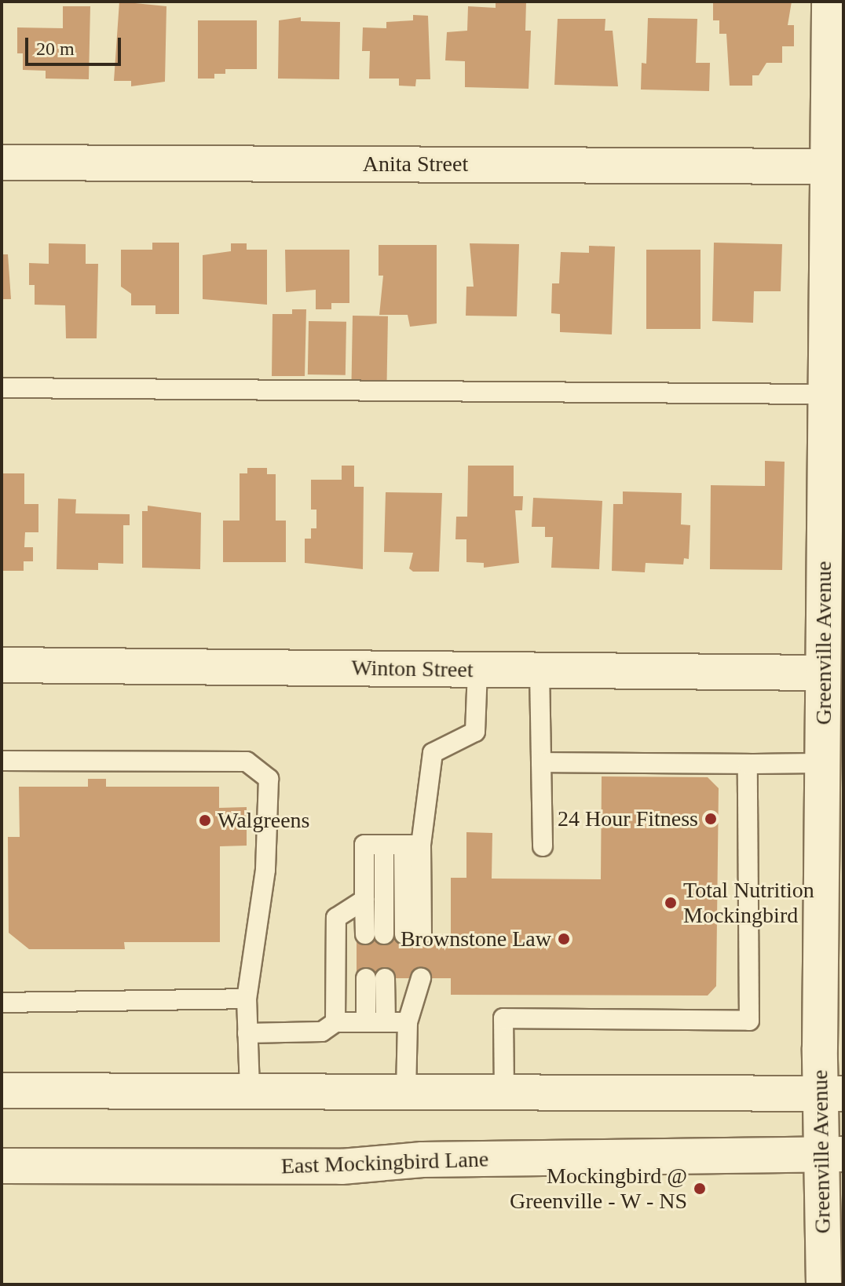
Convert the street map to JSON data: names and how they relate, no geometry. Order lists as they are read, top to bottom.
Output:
{
  "streets": {
    "main road": [
      "Anita Street",
      "Greenville Avenue",
      "Winton Street",
      "East Mockingbird Lane"
    ]
  },
  "crossings": [
    ["Anita Street", "Greenville Avenue"],
    ["Greenville Avenue", "Winton Street"],
    ["Greenville Avenue", "East Mockingbird Lane"]
  ],
  "places": [
    "24 Hour Fitness",
    "Walgreens",
    "Total Nutrition Mockingbird",
    "Brownstone Law",
    "Mockingbird @ Greenville - W - NS"
  ],
  "scale_bar": "20 m"
}
